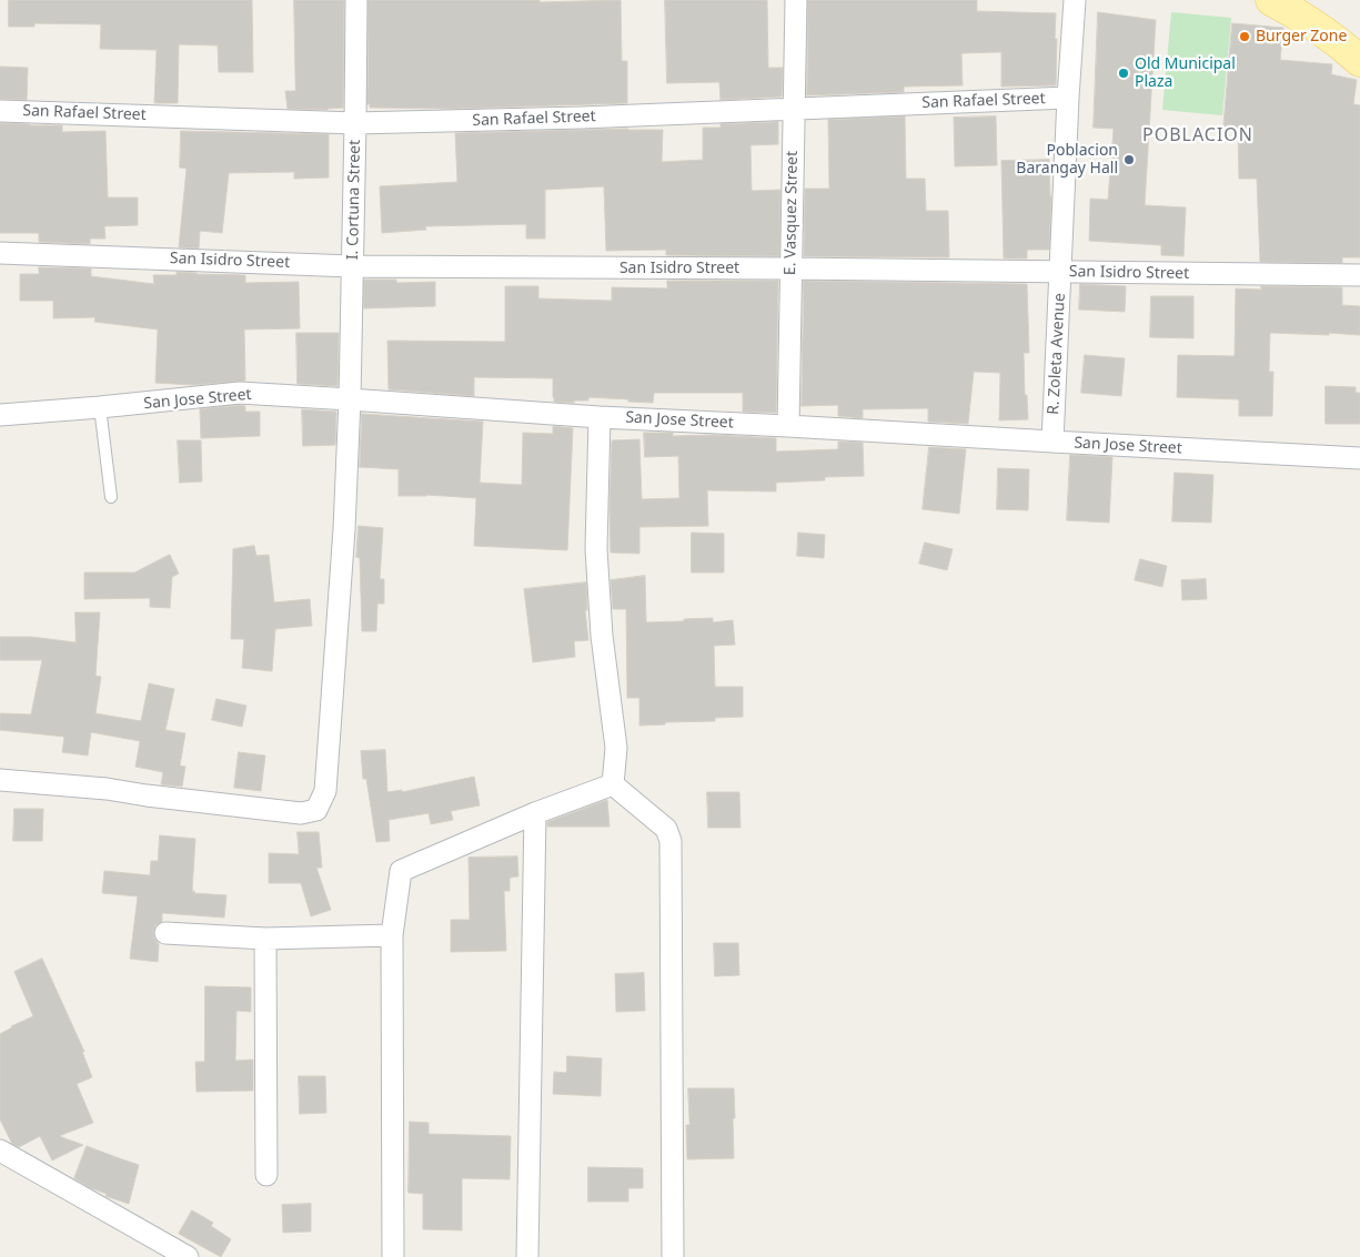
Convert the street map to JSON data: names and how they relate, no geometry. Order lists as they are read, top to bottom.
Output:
{
  "streets": {
    "street": [
      "San Rafael Street",
      "I. Cortuna Street",
      "E. Vasquez Street",
      "San Isidro Street",
      "R. Zoleta Avenue",
      "San Jose Street"
    ]
  },
  "crossings": [
    ["San Rafael Street", "I. Cortuna Street"],
    ["San Rafael Street", "E. Vasquez Street"],
    ["San Rafael Street", "R. Zoleta Avenue"],
    ["I. Cortuna Street", "San Isidro Street"],
    ["I. Cortuna Street", "San Jose Street"],
    ["E. Vasquez Street", "San Isidro Street"],
    ["E. Vasquez Street", "San Jose Street"],
    ["San Isidro Street", "R. Zoleta Avenue"],
    ["R. Zoleta Avenue", "San Jose Street"]
  ],
  "districts": ["POBLACION"],
  "places": ["Burger Zone", "Old Municipal Plaza", "Poblacion Barangay Hall"]
}
